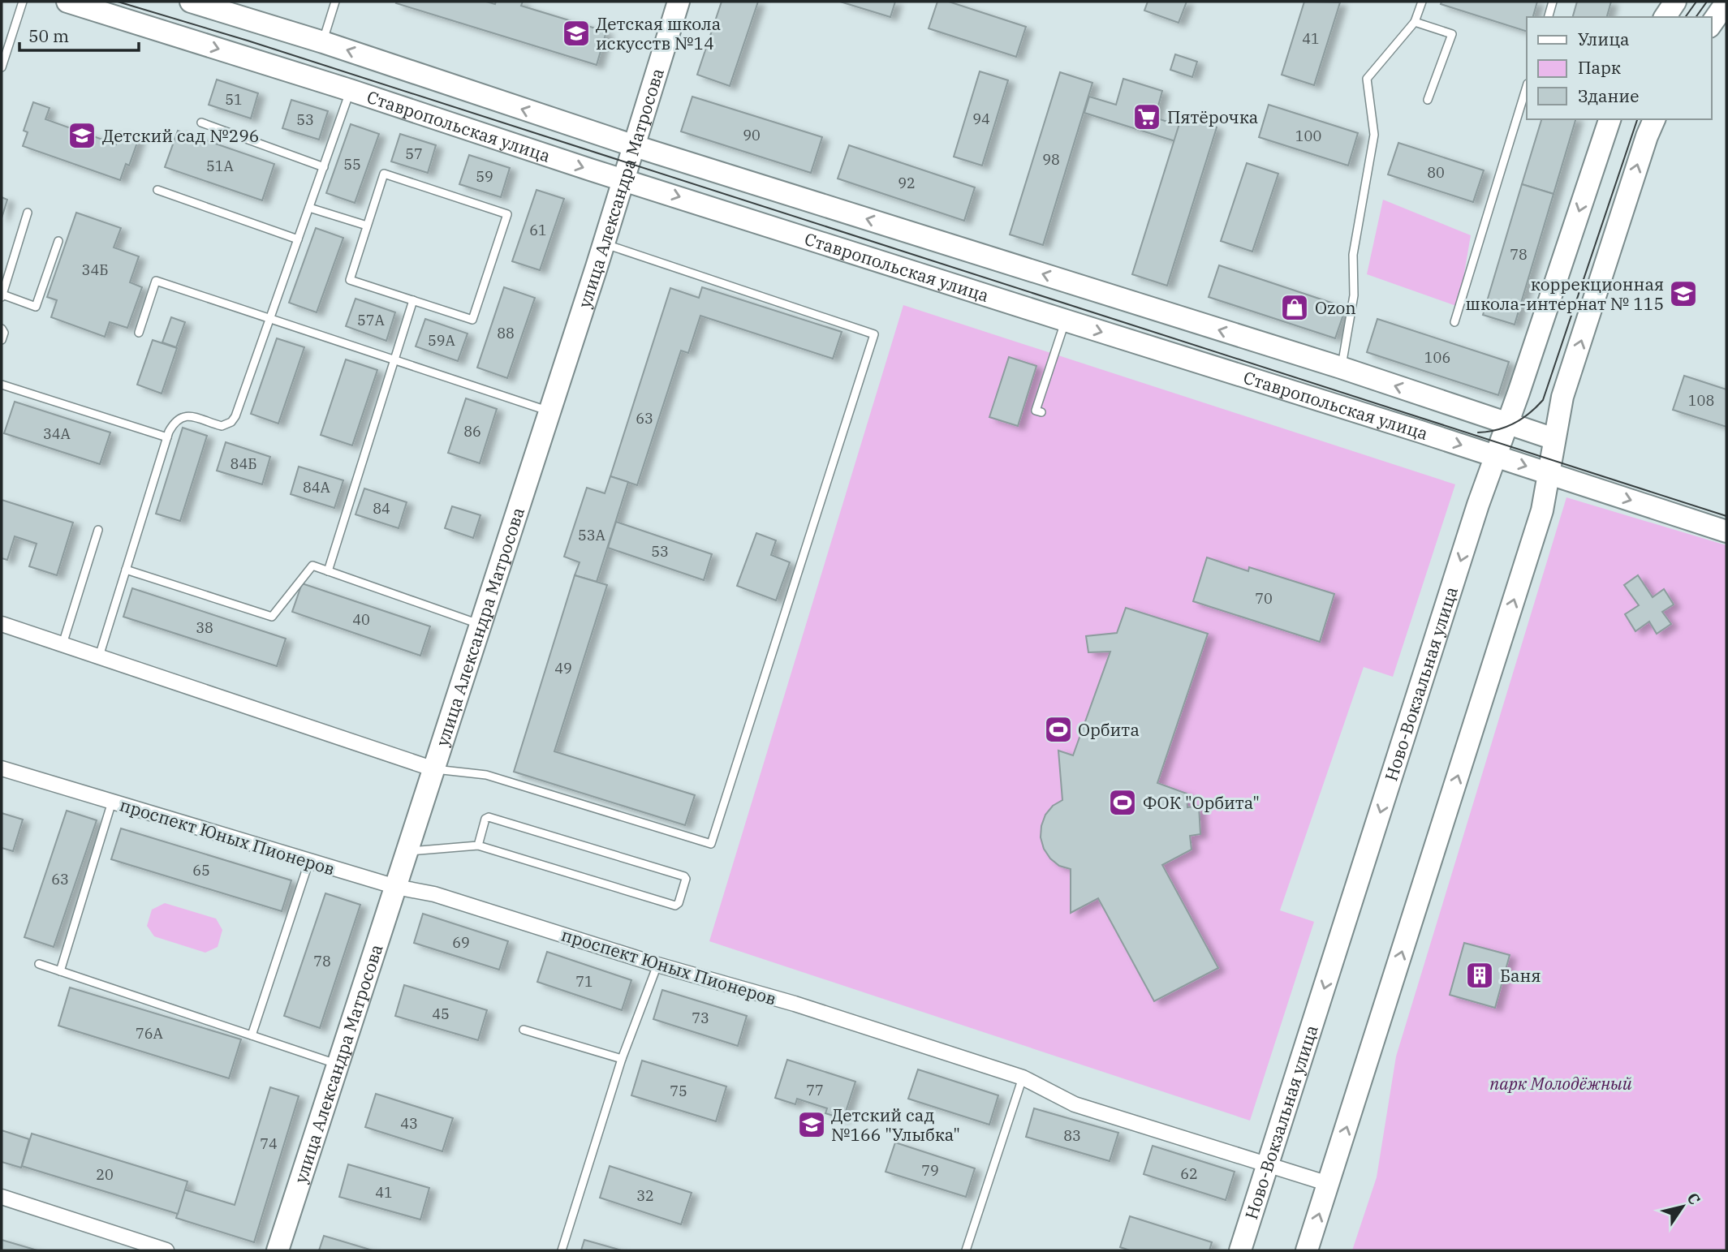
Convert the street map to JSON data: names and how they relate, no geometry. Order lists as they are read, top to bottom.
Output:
{
  "streets": {
    "street": [
      "Ставропольская улица",
      "улица Александра Матросова",
      "Ново-Вокзальная улица",
      "проспект Юных Пионеров"
    ]
  },
  "crossings": [
    ["Ставропольская улица", "улица Александра Матросова"],
    ["Ставропольская улица", "Ново-Вокзальная улица"],
    ["улица Александра Матросова", "проспект Юных Пионеров"],
    ["Ново-Вокзальная улица", "проспект Юных Пионеров"]
  ],
  "parks": ["парк Молодёжный"],
  "places": {
    "school or university": [
      "Детская школа искусств №14",
      "Детский сад №296",
      "коррекционная школа-интернат № 115",
      "Детский сад №166 \"Улыбка\""
    ],
    "supermarket": ["Пятёрочка"],
    "shop": ["Ozon"],
    "sports": ["Орбита", "ФОК \"Орбита\""],
    "building": ["Баня"]
  },
  "house_numbers": [
    "41",
    "51",
    "94",
    "53",
    "90",
    "100",
    "57",
    "98",
    "55",
    "51А",
    "80",
    "59",
    "92",
    "61",
    "78",
    "34Б",
    "57А",
    "88",
    "59А",
    "106",
    "108",
    "63",
    "86",
    "34А",
    "84Б",
    "84А",
    "84",
    "53А",
    "53",
    "70",
    "40",
    "38",
    "49",
    "65",
    "63",
    "69",
    "78",
    "71",
    "45",
    "73",
    "76А",
    "77",
    "75",
    "43",
    "83",
    "74",
    "79",
    "62",
    "20",
    "41",
    "32"
  ],
  "legend": ["Улица", "Парк", "Здание"],
  "scale_bar": "50 m",
  "north": "top right"
}
